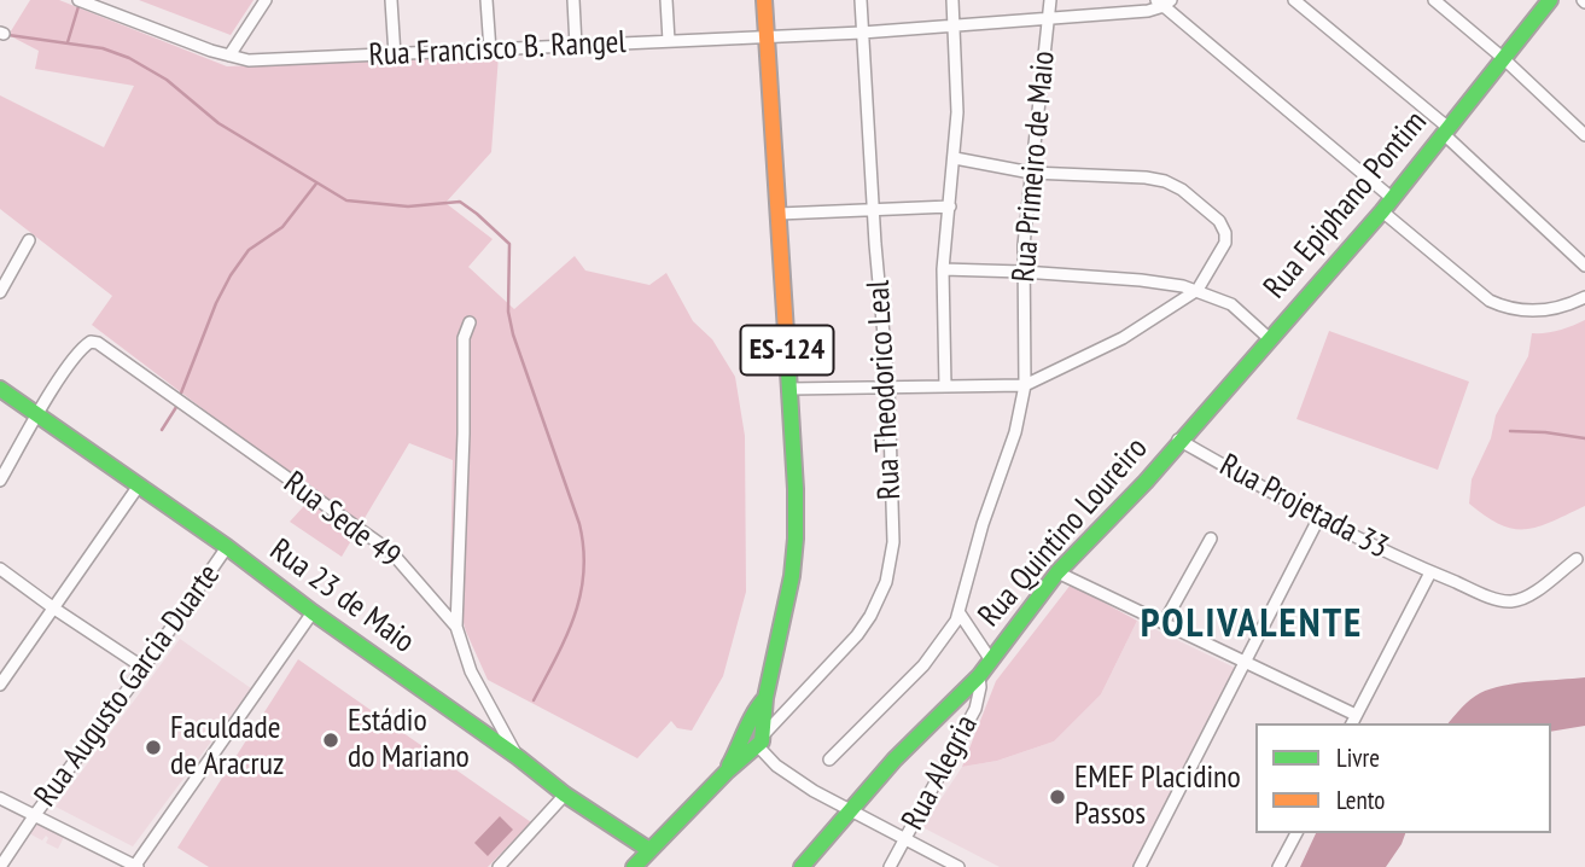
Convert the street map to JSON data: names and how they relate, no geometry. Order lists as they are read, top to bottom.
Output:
{
  "streets": {
    "street": [
      "Rua Francisco B. Rangel",
      "Rua Primeiro de Maio",
      "Rua Epiphano Pontim",
      "ES-124",
      "Rua Theodorico Leal",
      "Rua Projetada 33",
      "Rua Sede 49",
      "Rua Quintino Loureiro",
      "Rua 23 de Maio",
      "Rua Augusto Garcia Duarte",
      "Rua Alegria"
    ]
  },
  "crossings": [
    ["Rua Francisco B. Rangel", "Rua Primeiro de Maio"],
    ["Rua Francisco B. Rangel", "ES-124"],
    ["Rua Francisco B. Rangel", "Rua Theodorico Leal"],
    ["Rua Primeiro de Maio", "Rua Quintino Loureiro"],
    ["Rua Epiphano Pontim", "Rua Projetada 33"],
    ["Rua Epiphano Pontim", "Rua Quintino Loureiro"],
    ["ES-124", "Rua Theodorico Leal"],
    ["ES-124", "Rua 23 de Maio"],
    ["Rua Projetada 33", "Rua Quintino Loureiro"],
    ["Rua Sede 49", "Rua 23 de Maio"],
    ["Rua Quintino Loureiro", "Rua Alegria"],
    ["Rua 23 de Maio", "Rua Augusto Garcia Duarte"]
  ],
  "districts": ["POLIVALENTE"],
  "places": ["Estádio do Mariano", "Faculdade de Aracruz", "EMEF Placidino Passos"],
  "legend": ["Livre", "Lento"]
}
